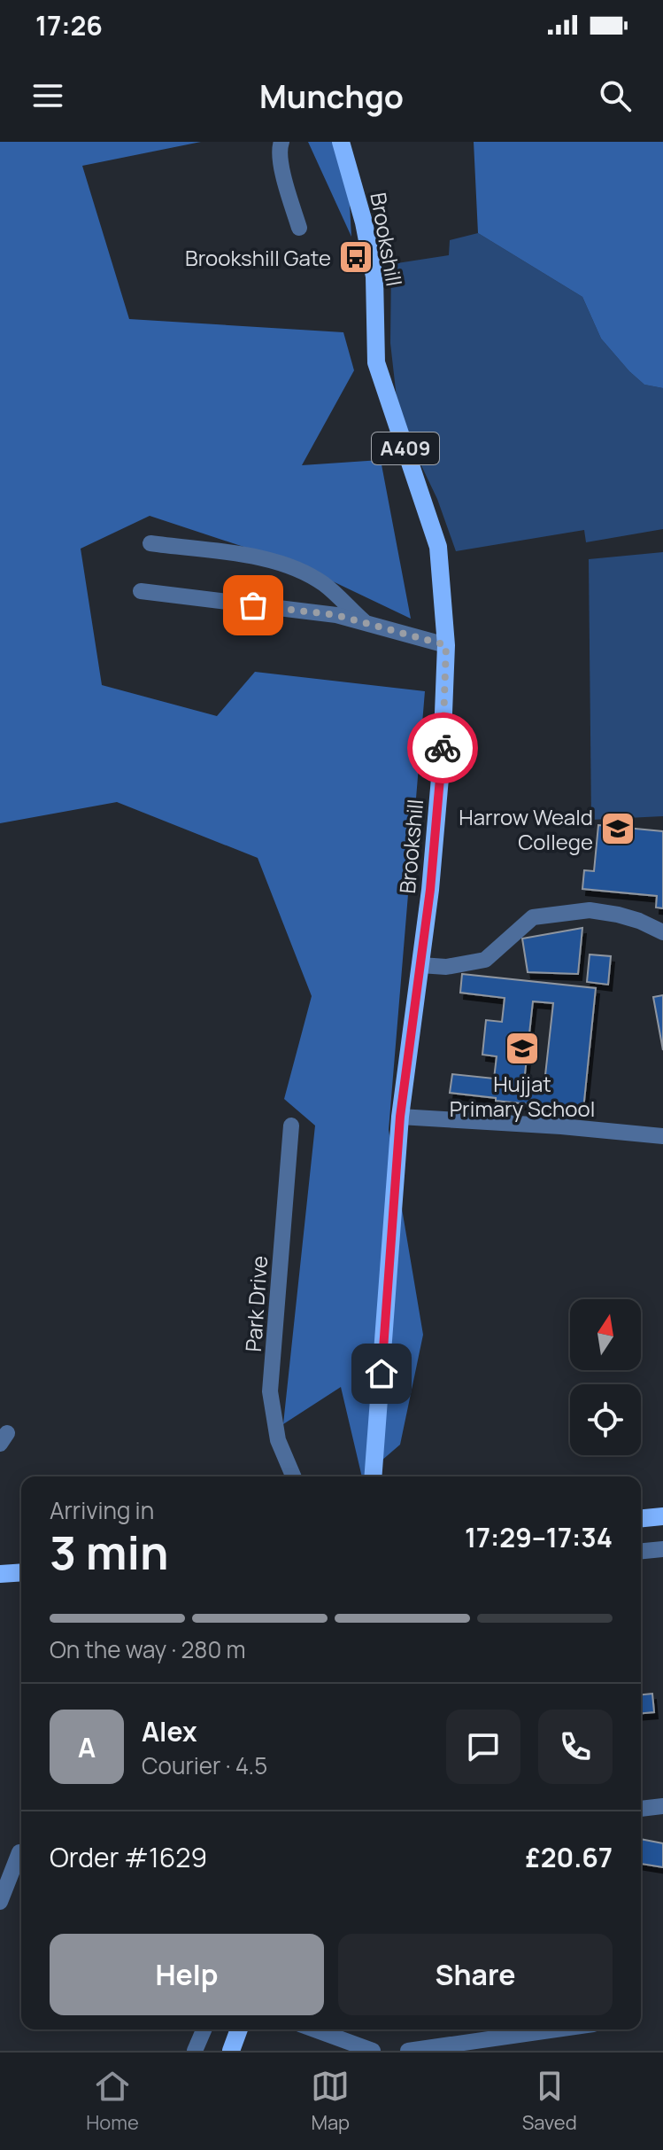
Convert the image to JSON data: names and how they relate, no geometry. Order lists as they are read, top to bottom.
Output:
{
  "streets": {
    "main road": ["Brookshill", "A409"],
    "street": ["Park Drive"]
  },
  "places": {
    "bus stop": ["Brookshill Gate"],
    "school or university": ["Harrow Weald College", "Hujjat Primary School"]
  },
  "north": "top",
  "page": {
    "status": "17:26",
    "header": "Munchgo",
    "heading": ["3 min", "Arriving in", "17:29–17:34"],
    "panel": [
      "Alex",
      "Courier · 4.5",
      "Order #1629",
      "£20.67"
    ],
    "bar": "On the way · 280 m",
    "round": "A",
    "buttons": ["Help", "Share"],
    "tabs": ["Home", "Map", "Saved"]
  }
}
